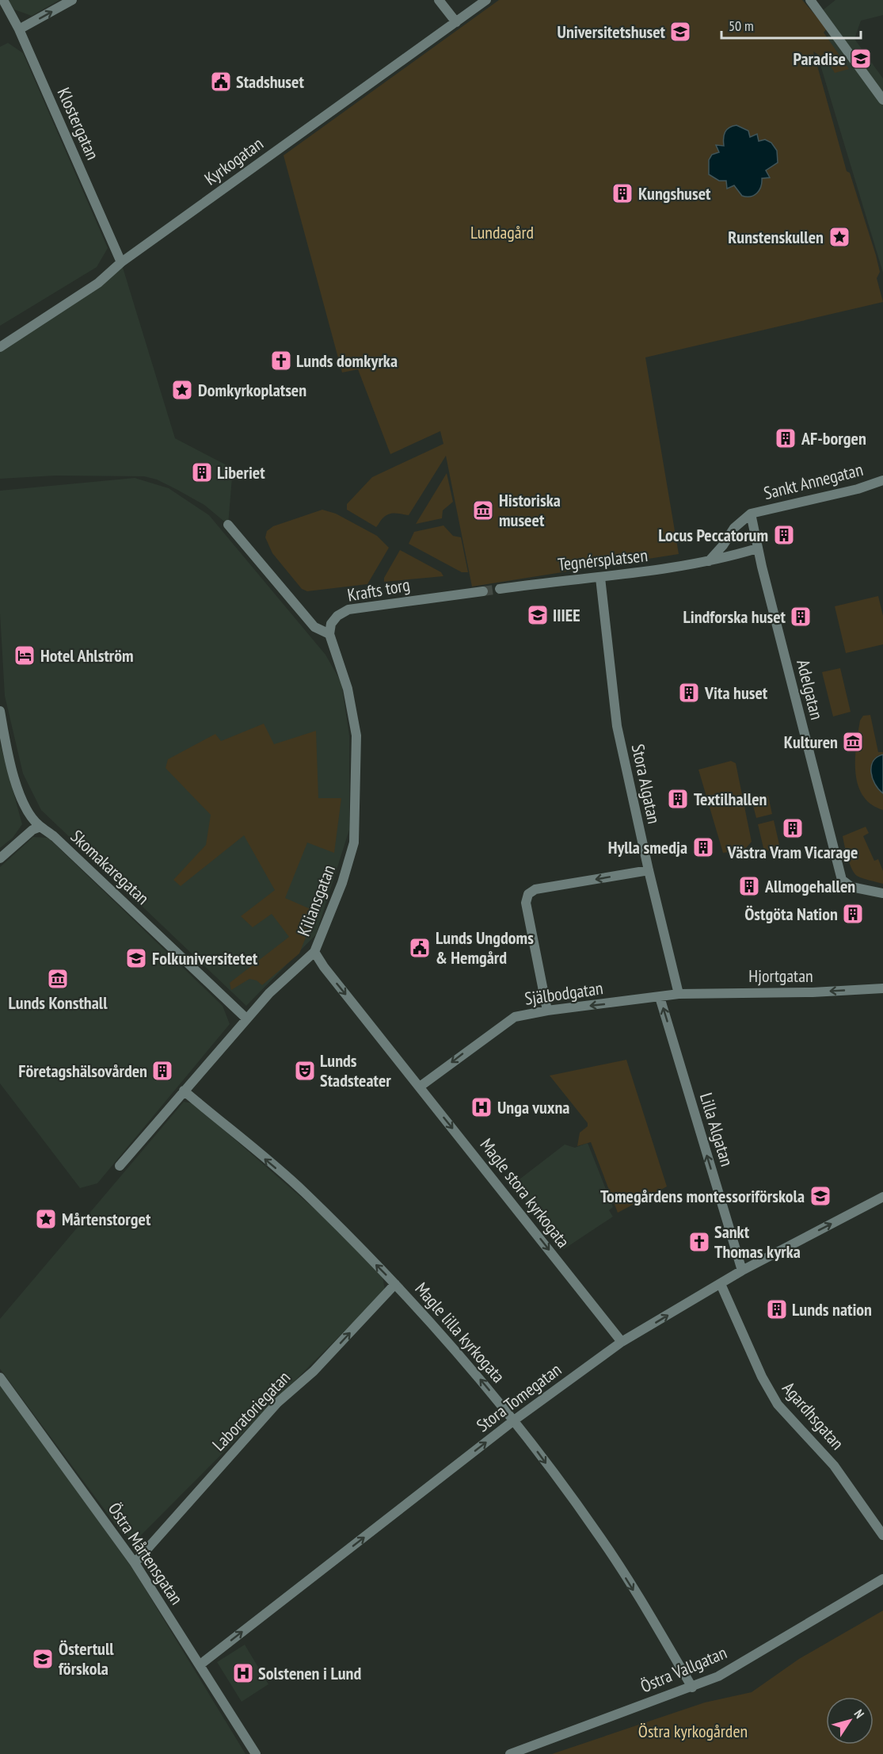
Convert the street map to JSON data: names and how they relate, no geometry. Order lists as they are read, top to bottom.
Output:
{
  "streets": {
    "street": [
      "Klostergatan",
      "Kyrkogatan",
      "Sankt Annegatan",
      "Tegnérsplatsen",
      "Krafts torg",
      "Adelgatan",
      "Stora Algatan",
      "Skomakaregatan",
      "Kiliansgatan",
      "Hjortgatan",
      "Själbodgatan",
      "Lilla Algatan",
      "Magle stora kyrkogata",
      "Magle lilla kyrkogata",
      "Stora Tomegatan",
      "Laboratoriegatan",
      "Agardhsgatan",
      "Östra Mårtensgatan",
      "Östra Vallgatan"
    ]
  },
  "crossings": [
    ["Klostergatan", "Kyrkogatan"],
    ["Sankt Annegatan", "Adelgatan"],
    ["Tegnérsplatsen", "Adelgatan"],
    ["Tegnérsplatsen", "Stora Algatan"],
    ["Krafts torg", "Kiliansgatan"],
    ["Stora Algatan", "Hjortgatan"],
    ["Stora Algatan", "Själbodgatan"],
    ["Skomakaregatan", "Kiliansgatan"],
    ["Kiliansgatan", "Magle stora kyrkogata"],
    ["Kiliansgatan", "Magle lilla kyrkogata"],
    ["Hjortgatan", "Själbodgatan"],
    ["Själbodgatan", "Lilla Algatan"],
    ["Själbodgatan", "Magle stora kyrkogata"],
    ["Lilla Algatan", "Stora Tomegatan"],
    ["Magle stora kyrkogata", "Stora Tomegatan"],
    ["Magle lilla kyrkogata", "Stora Tomegatan"],
    ["Magle lilla kyrkogata", "Laboratoriegatan"],
    ["Magle lilla kyrkogata", "Östra Vallgatan"],
    ["Stora Tomegatan", "Agardhsgatan"],
    ["Stora Tomegatan", "Östra Mårtensgatan"],
    ["Laboratoriegatan", "Östra Mårtensgatan"]
  ],
  "one_way": [
    "Hjortgatan",
    "Själbodgatan",
    "Lilla Algatan",
    "Magle stora kyrkogata",
    "Stora Tomegatan",
    "Laboratoriegatan"
  ],
  "parks": ["Lundagård", "Östra kyrkogården"],
  "places": {
    "school or university": [
      "Universitetshuset",
      "Paradise",
      "IIIEE",
      "Folkuniversitetet",
      "Tomegårdens montessoriförskola",
      "Östertull förskola"
    ],
    "public building": ["Stadshuset", "Lunds Ungdoms & Hemgård"],
    "building": [
      "Kungshuset",
      "AF-borgen",
      "Liberiet",
      "Locus Peccatorum",
      "Lindforska huset",
      "Vita huset",
      "Textilhallen",
      "Västra Vram Vicarage",
      "Hylla smedja",
      "Allmogehallen",
      "Östgöta Nation",
      "Företagshälsovården",
      "Lunds nation"
    ],
    "place": ["Runstenskullen", "Domkyrkoplatsen", "Mårtenstorget"],
    "church": ["Lunds domkyrka", "Sankt Thomas kyrka"],
    "museum": ["Historiska museet", "Kulturen", "Lunds Konsthall"],
    "hotel": ["Hotel Ahlström"],
    "theatre": ["Lunds Stadsteater"],
    "hospital": ["Unga vuxna", "Solstenen i Lund"]
  },
  "scale_bar": "50 m",
  "north": "top right"
}
